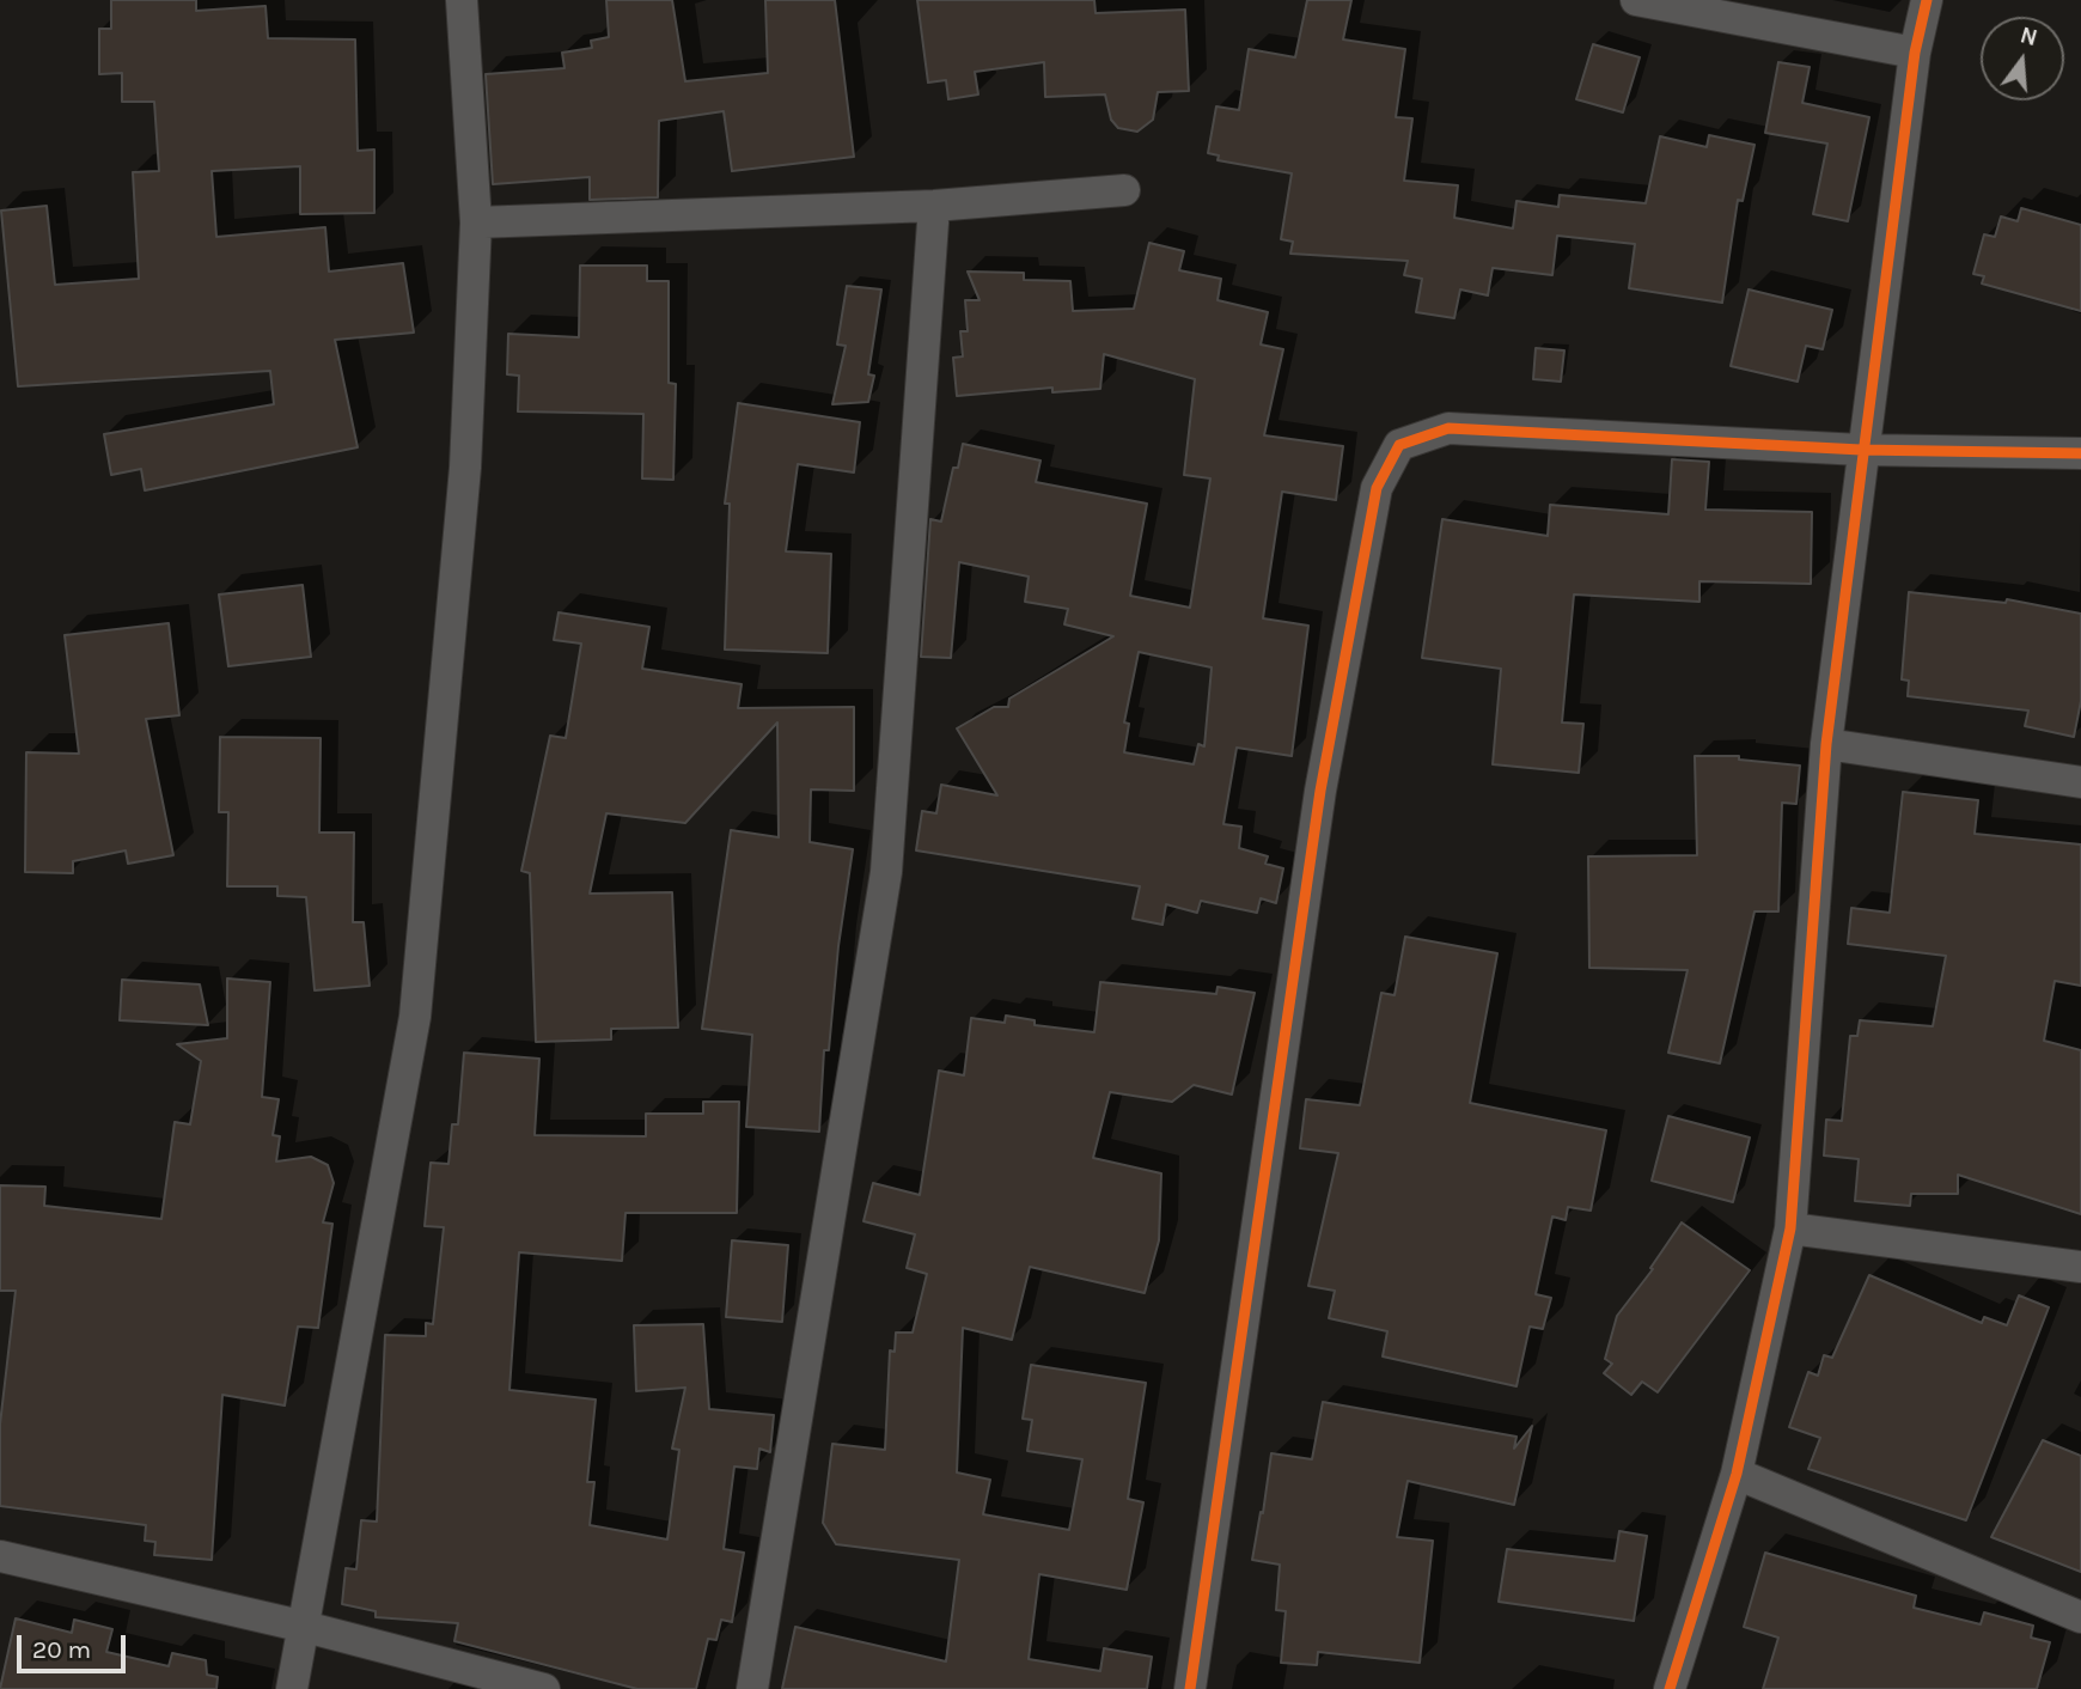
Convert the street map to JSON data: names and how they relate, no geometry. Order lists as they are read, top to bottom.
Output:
{
  "scale_bar": "20 m",
  "north": "top"
}
